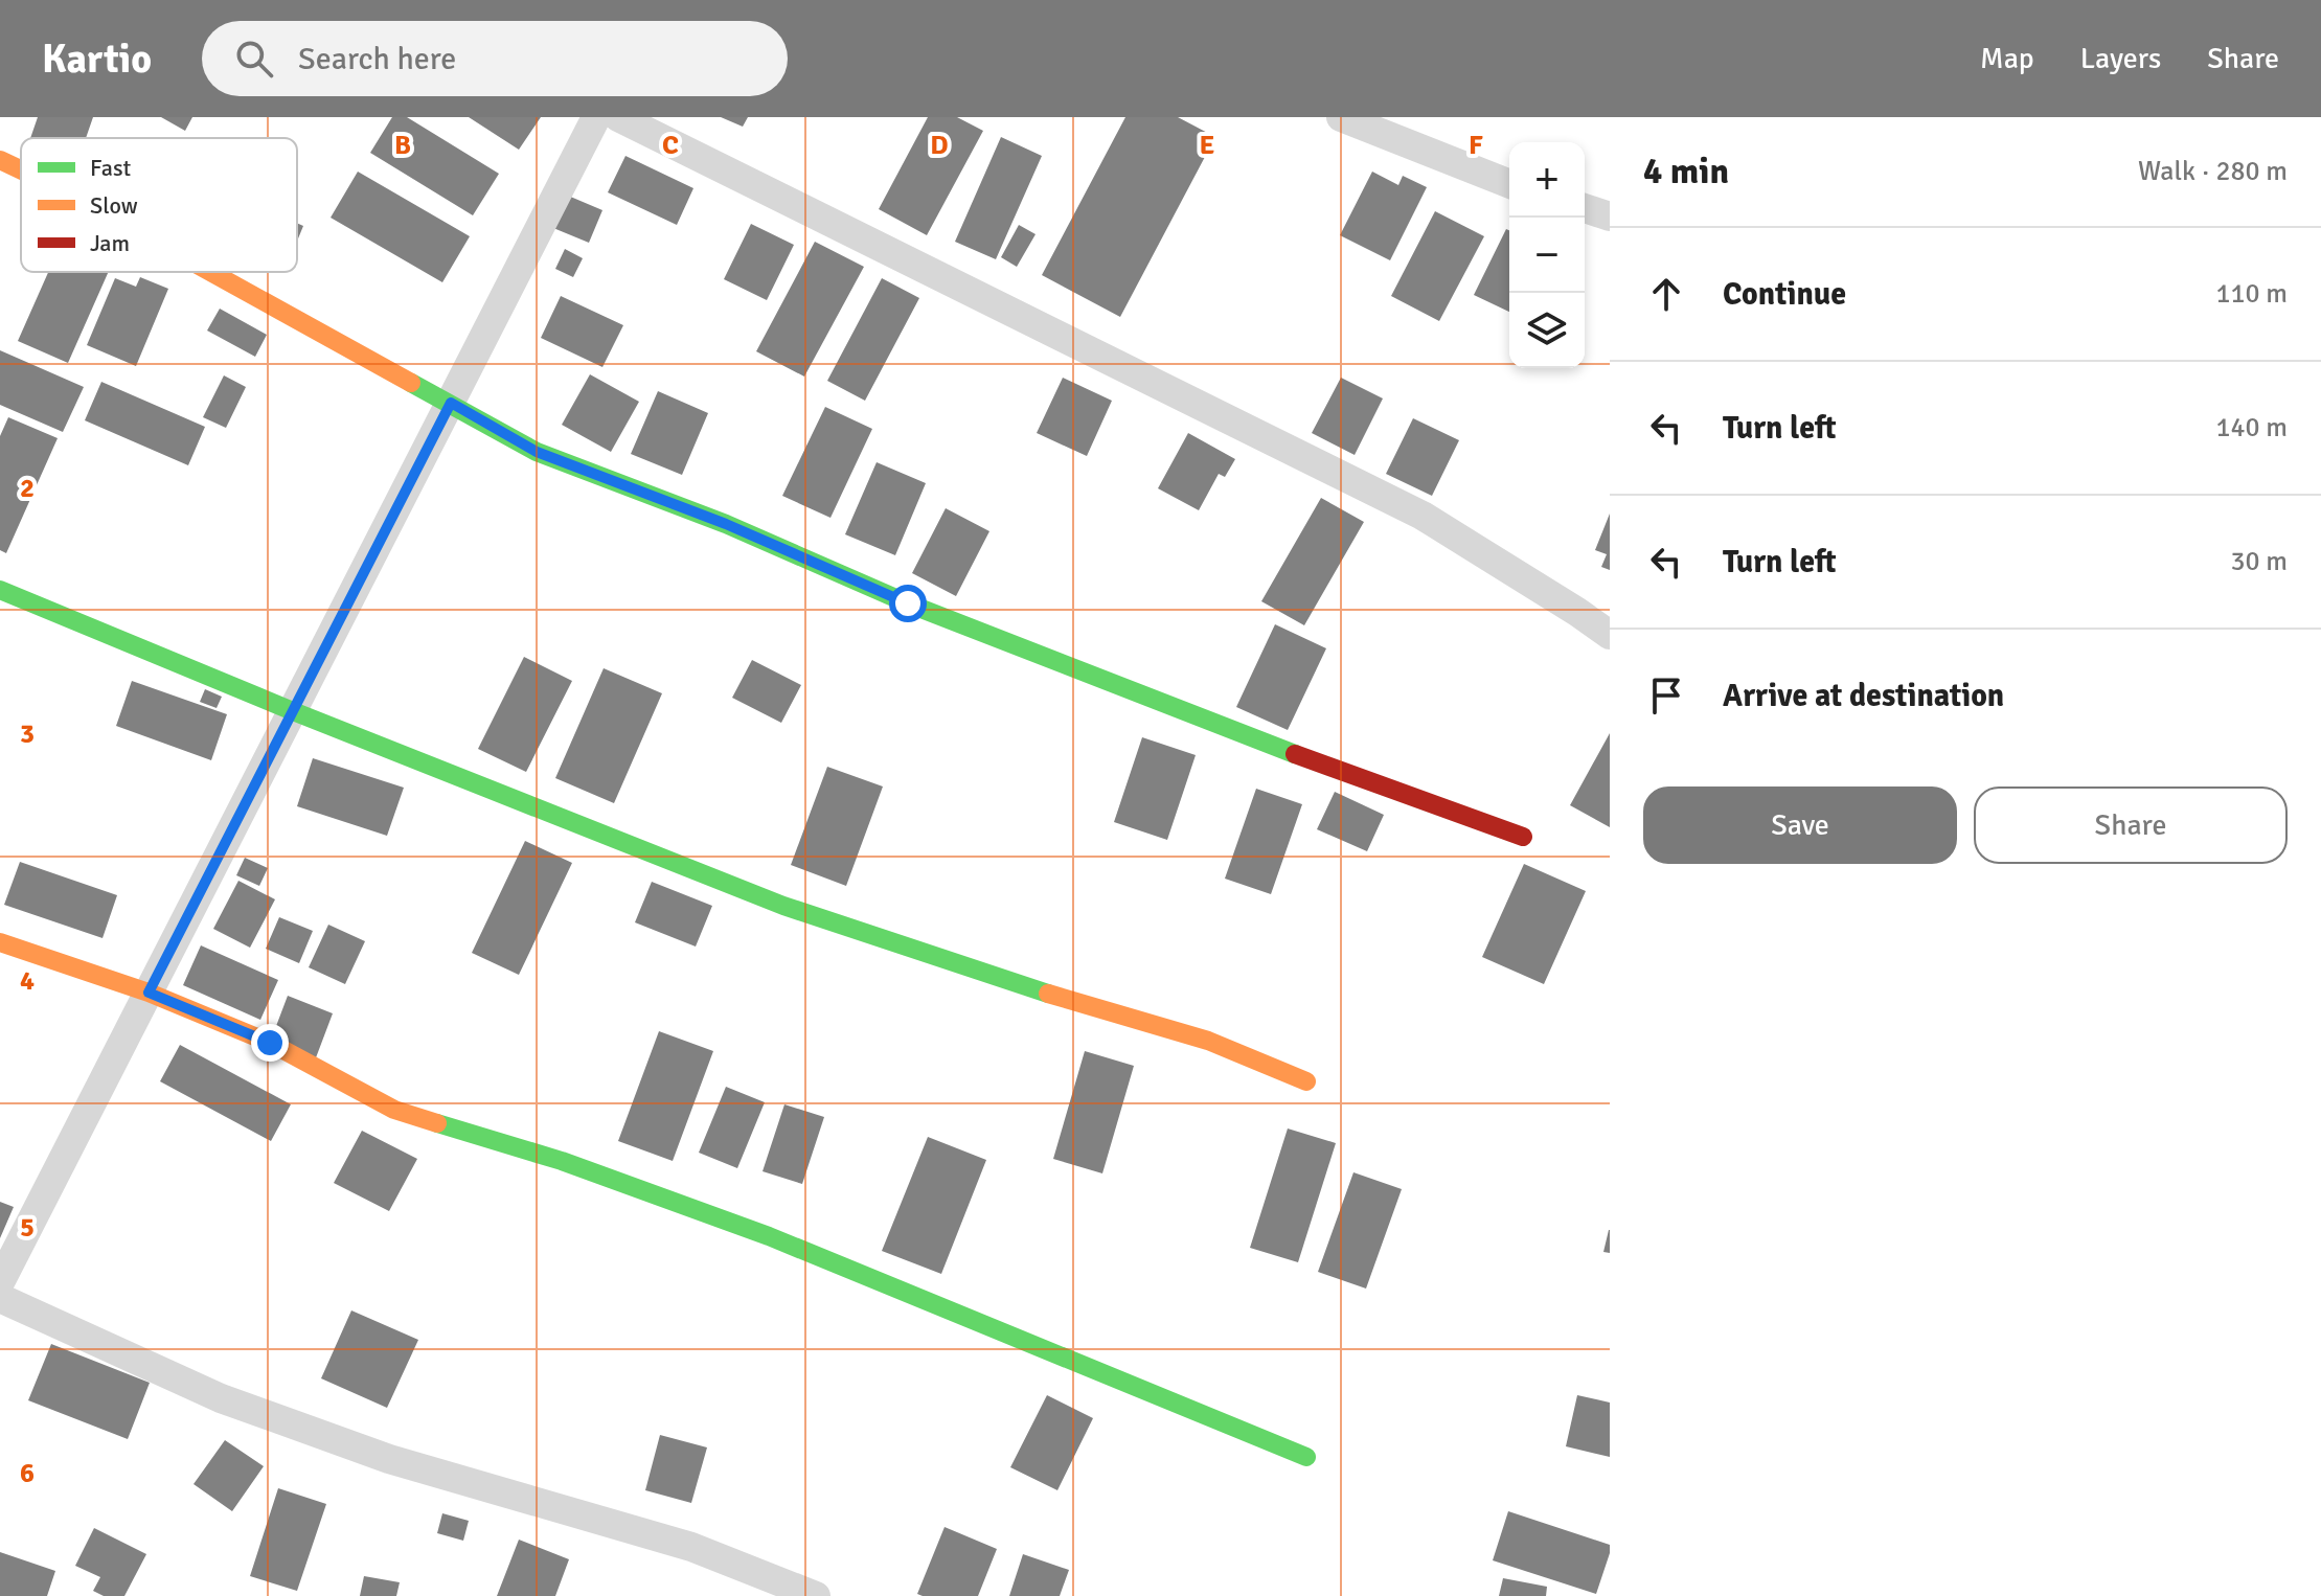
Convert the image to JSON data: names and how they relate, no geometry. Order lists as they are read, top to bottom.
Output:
{
  "legend": ["Fast", "Slow", "Jam"],
  "page": {
    "header": "Kartio",
    "search": "Search here",
    "nav": ["Map", "Layers", "Share"],
    "heading": ["4 min", "Walk · 280 m"],
    "map_buttons": ["+", "−"],
    "list": [
      ["Continue", "110 m"],
      ["Turn left", "140 m"],
      ["Turn left", "30 m"],
      "Arrive at destination"
    ],
    "buttons": ["Save", "Share"]
  },
  "grid": {
    "columns": [
      "B",
      "C",
      "D",
      "E",
      "F"
    ],
    "rows": [
      "2",
      "3",
      "4",
      "5",
      "6"
    ]
  }
}
